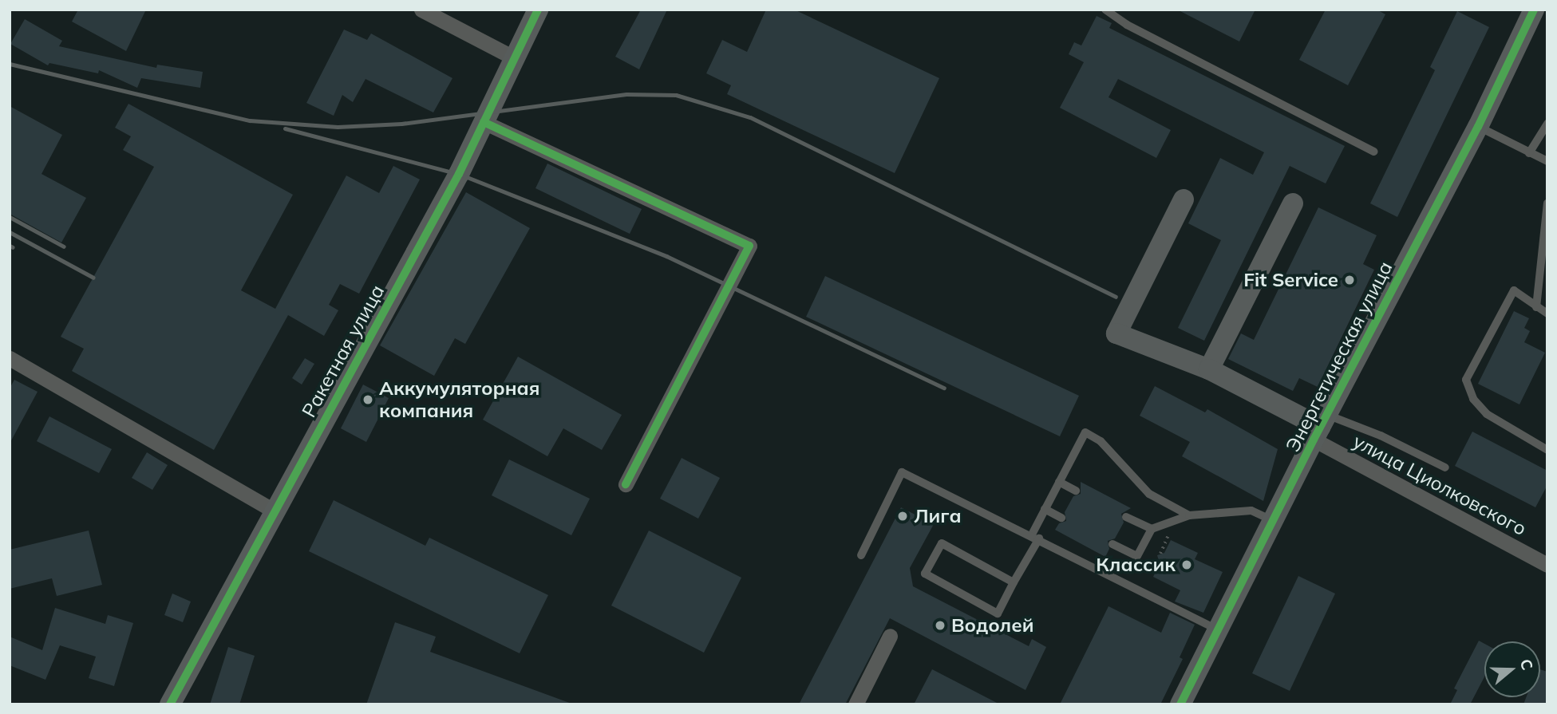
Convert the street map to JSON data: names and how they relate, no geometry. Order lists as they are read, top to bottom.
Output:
{
  "streets": {
    "street": ["Ракетная улица", "Энергетическая улица", "улица Циолковского"]
  },
  "crossings": [
    ["Энергетическая улица", "улица Циолковского"]
  ],
  "places": [
    "Fit Service",
    "Аккумуляторная компания",
    "Лига",
    "Классик",
    "Водолей"
  ],
  "north": "right"
}
